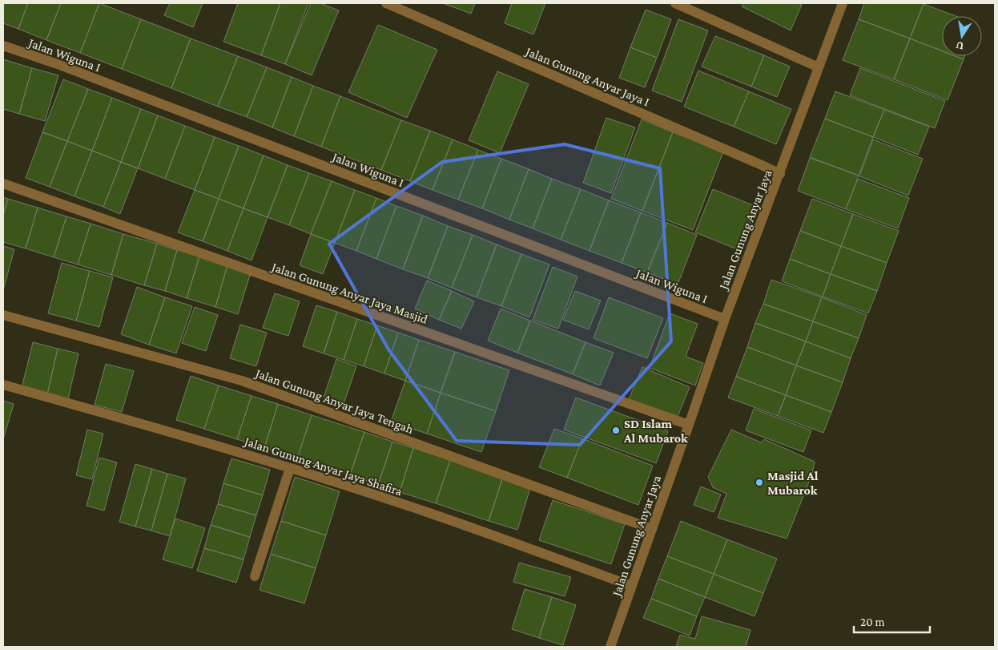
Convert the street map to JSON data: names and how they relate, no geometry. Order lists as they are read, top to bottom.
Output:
{
  "streets": {
    "street": [
      "Jalan Wiguna I",
      "Jalan Gunung Anyar Jaya I",
      "Jalan Gunung Anyar Jaya",
      "Jalan Gunung Anyar Jaya Masjid",
      "Jalan Gunung Anyar Jaya Tengah",
      "Jalan Gunung Anyar Jaya Shafira"
    ]
  },
  "crossings": [
    ["Jalan Wiguna I", "Jalan Gunung Anyar Jaya"],
    ["Jalan Gunung Anyar Jaya I", "Jalan Gunung Anyar Jaya"],
    ["Jalan Gunung Anyar Jaya", "Jalan Gunung Anyar Jaya Masjid"],
    ["Jalan Gunung Anyar Jaya", "Jalan Gunung Anyar Jaya Tengah"],
    ["Jalan Gunung Anyar Jaya", "Jalan Gunung Anyar Jaya Shafira"]
  ],
  "places": ["SD Islam Al Mubarok", "Masjid Al Mubarok"],
  "scale_bar": "20 m",
  "north": "bottom"
}
